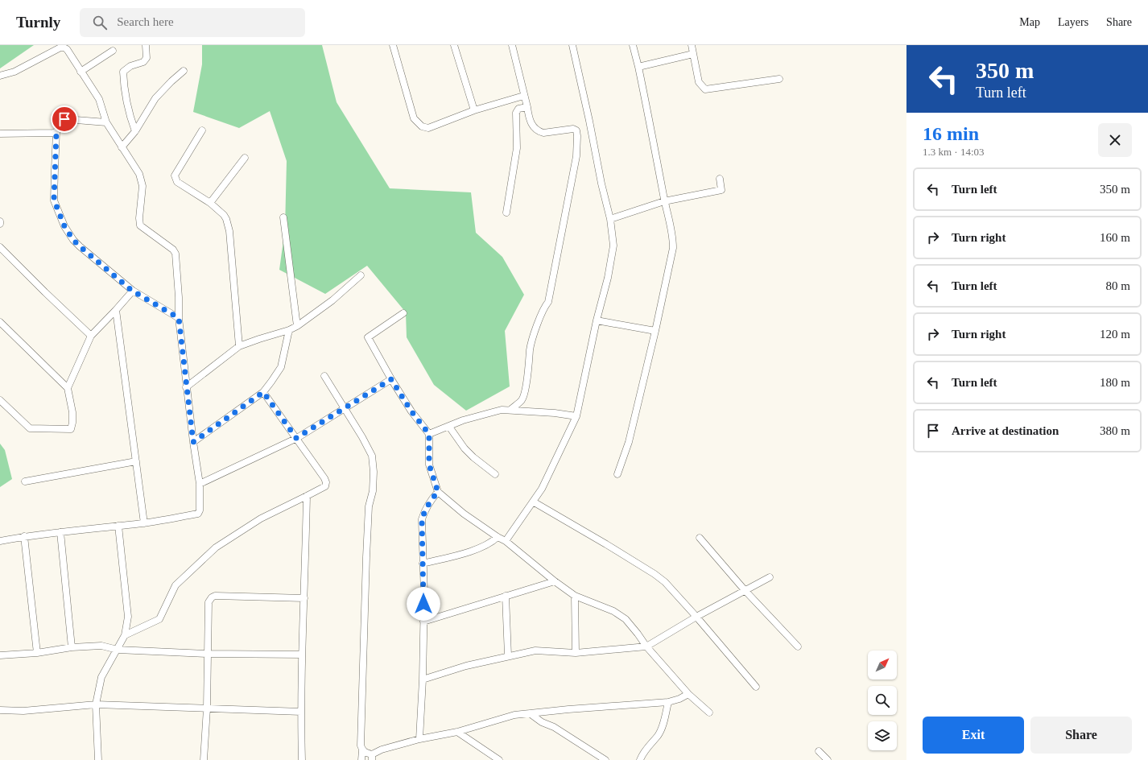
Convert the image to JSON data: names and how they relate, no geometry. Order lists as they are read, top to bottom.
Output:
{
  "north": "top right",
  "page": {
    "header": "Turnly",
    "search": "Search here",
    "nav": ["Map", "Layers", "Share"],
    "turn": ["350 m", "Turn left"],
    "heading": ["16 min", "1.3 km · 14:03"],
    "list": [
      {
        "name": "Turn left",
        "value": "350 m"
      },
      {
        "name": "Turn right",
        "value": "160 m"
      },
      {
        "name": "Turn left",
        "value": "80 m"
      },
      {
        "name": "Turn right",
        "value": "120 m"
      },
      {
        "name": "Turn left",
        "value": "180 m"
      },
      {
        "name": "Arrive at destination",
        "value": "380 m"
      }
    ],
    "buttons": ["Exit", "Share"]
  }
}
